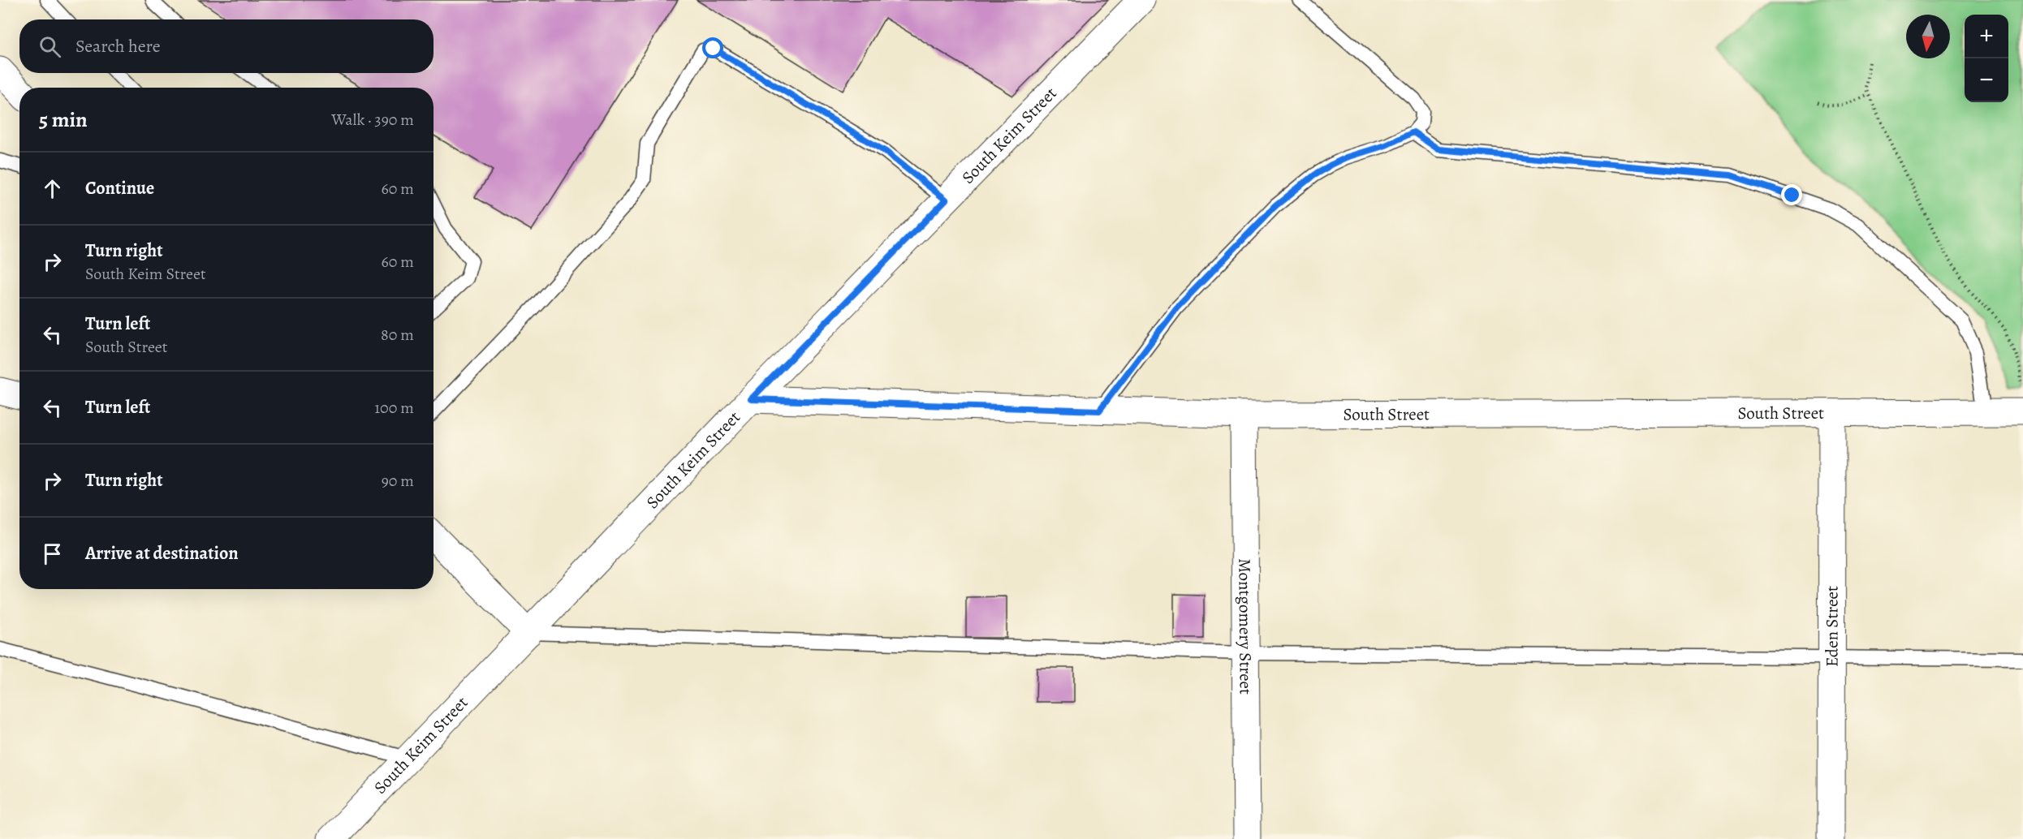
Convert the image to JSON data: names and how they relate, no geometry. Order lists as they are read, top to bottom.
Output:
{
  "streets": {
    "street": [
      "South Keim Street",
      "South Street",
      "Montgomery Street",
      "Eden Street"
    ]
  },
  "crossings": [
    ["South Keim Street", "South Street"],
    ["South Street", "Montgomery Street"],
    ["South Street", "Eden Street"]
  ],
  "north": "bottom",
  "page": {
    "map_buttons": ["+", "−"],
    "search": "Search here",
    "heading": ["5 min", "Walk · 390 m"],
    "list": [
      ["Continue", "60 m"],
      ["Turn right", "South Keim Street", "60 m"],
      ["Turn left", "South Street", "80 m"],
      ["Turn left", "100 m"],
      ["Turn right", "90 m"],
      "Arrive at destination"
    ]
  }
}
